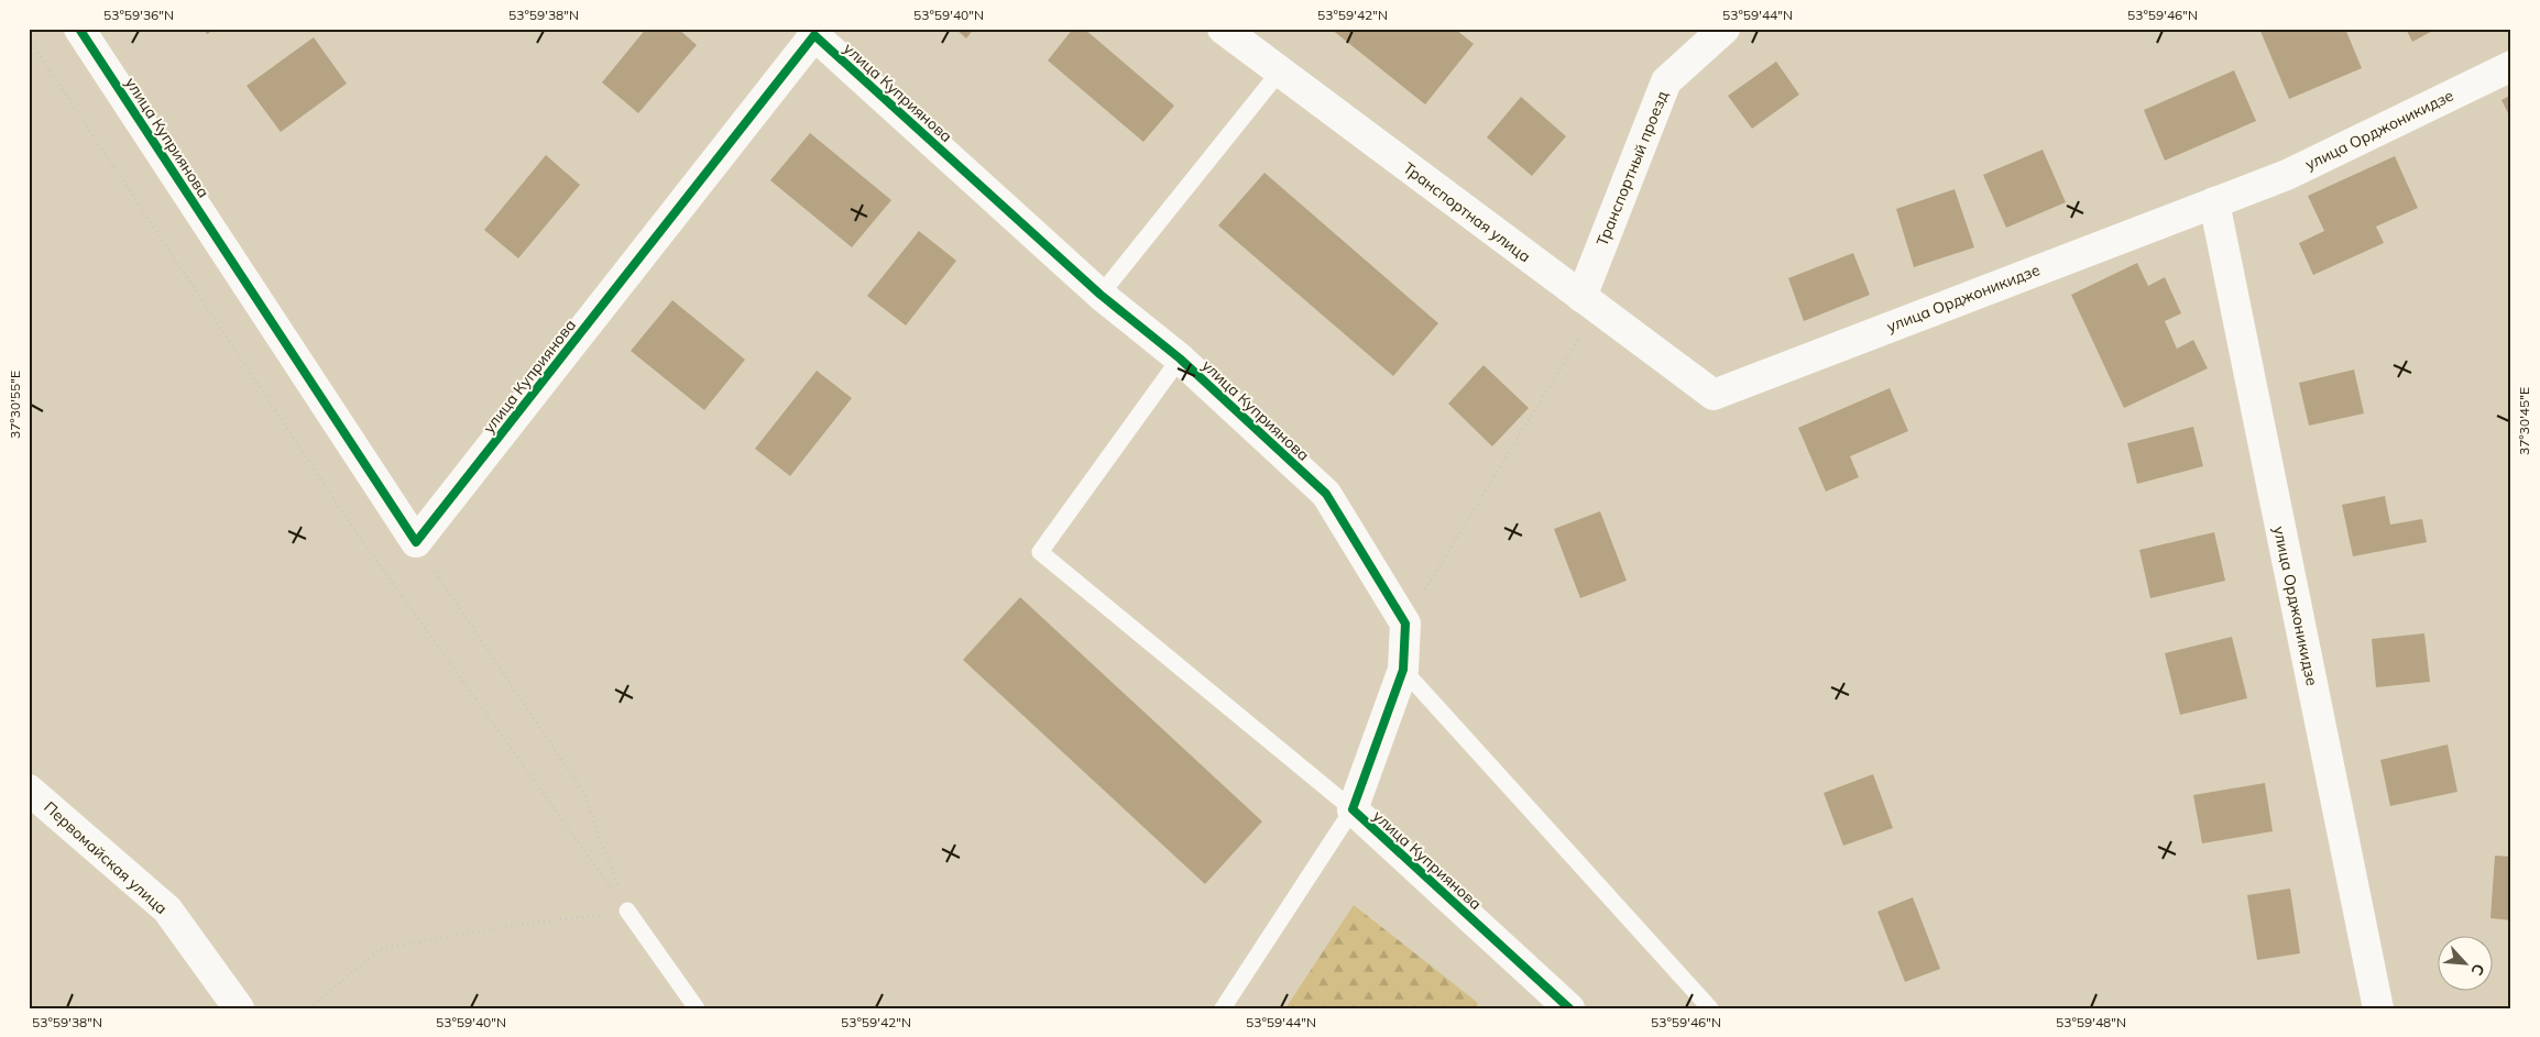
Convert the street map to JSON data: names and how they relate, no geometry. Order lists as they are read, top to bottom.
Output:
{
  "streets": {
    "street": [
      "улица Куприянова",
      "улица Орджоникидзе",
      "Транспортный проезд",
      "Транспортная улица",
      "Первомайская улица"
    ]
  },
  "crossings": [
    ["улица Орджоникидзе", "Транспортная улица"],
    ["Транспортный проезд", "Транспортная улица"]
  ],
  "north": "bottom right",
  "coordinates": [
    "53°59'36\"N",
    "53°59'38\"N",
    "53°59'40\"N",
    "53°59'42\"N",
    "53°59'44\"N",
    "53°59'46\"N",
    "37°30'55\"E",
    "37°30'45\"E",
    "53°59'48\"N"
  ]
}
